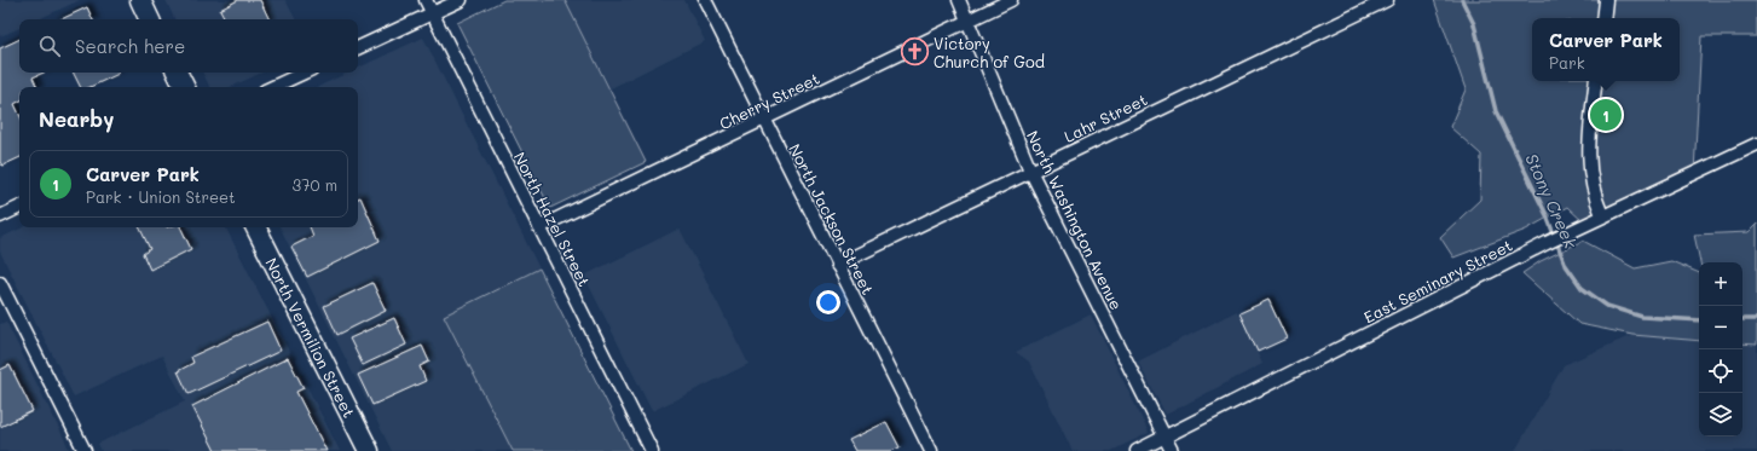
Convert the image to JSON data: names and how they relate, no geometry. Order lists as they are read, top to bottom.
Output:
{
  "streets": {
    "main road": ["North Vermilion Street"],
    "street": [
      "Cherry Street",
      "Lahr Street",
      "North Hazel Street",
      "North Jackson Street",
      "North Washington Avenue",
      "East Seminary Street"
    ]
  },
  "crossings": [
    ["Cherry Street", "North Hazel Street"],
    ["Cherry Street", "North Jackson Street"],
    ["Cherry Street", "North Washington Avenue"],
    ["Lahr Street", "North Jackson Street"],
    ["Lahr Street", "North Washington Avenue"],
    ["North Washington Avenue", "East Seminary Street"]
  ],
  "water": ["Stony Creek"],
  "places": {
    "church": ["Victory Church of God"]
  },
  "page": {
    "popup": ["Carver Park", "Park"],
    "search": "Search here",
    "heading": "Nearby",
    "pins": "1",
    "list": [
      {
        "mark": "1",
        "name": "Carver Park",
        "note": "Park · Union Street",
        "value": "370 m"
      }
    ],
    "map_buttons": ["+", "−"]
  }
}
